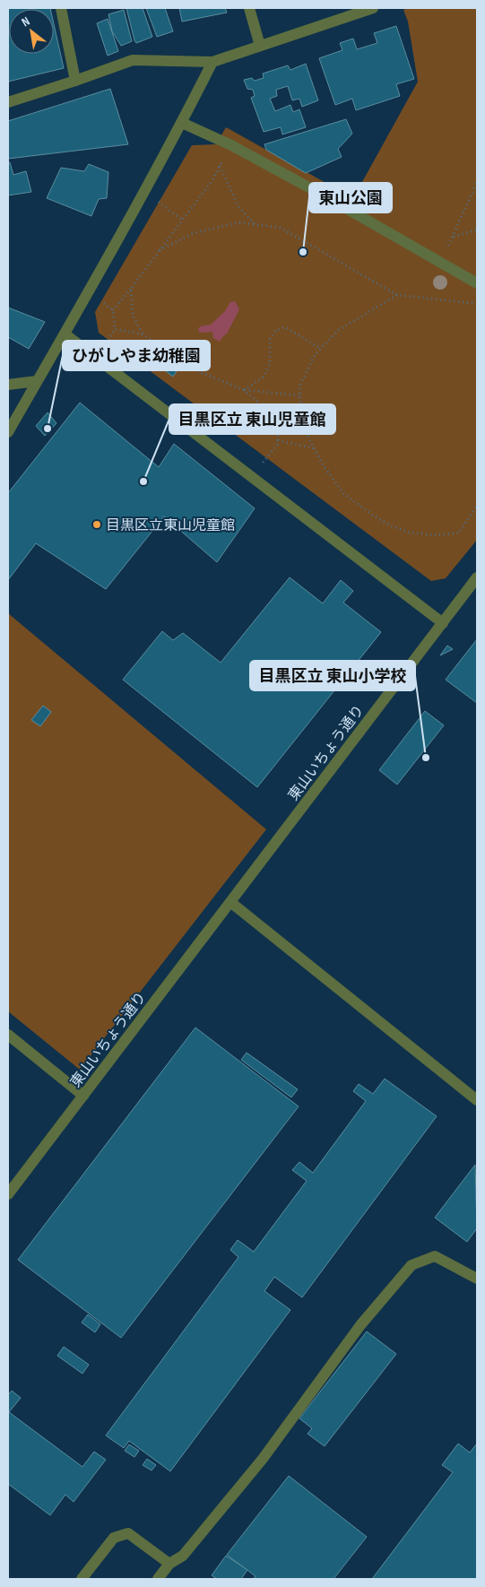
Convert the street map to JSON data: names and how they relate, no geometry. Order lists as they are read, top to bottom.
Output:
{
  "streets": {
    "street": ["東山いちょう通り"]
  },
  "places": [
    "東山公園",
    "ひがしやま幼稚園",
    "目黒区立 東山児童館",
    "目黒区立東山児童館",
    "目黒区立 東山小学校"
  ],
  "north": "top left"
}
